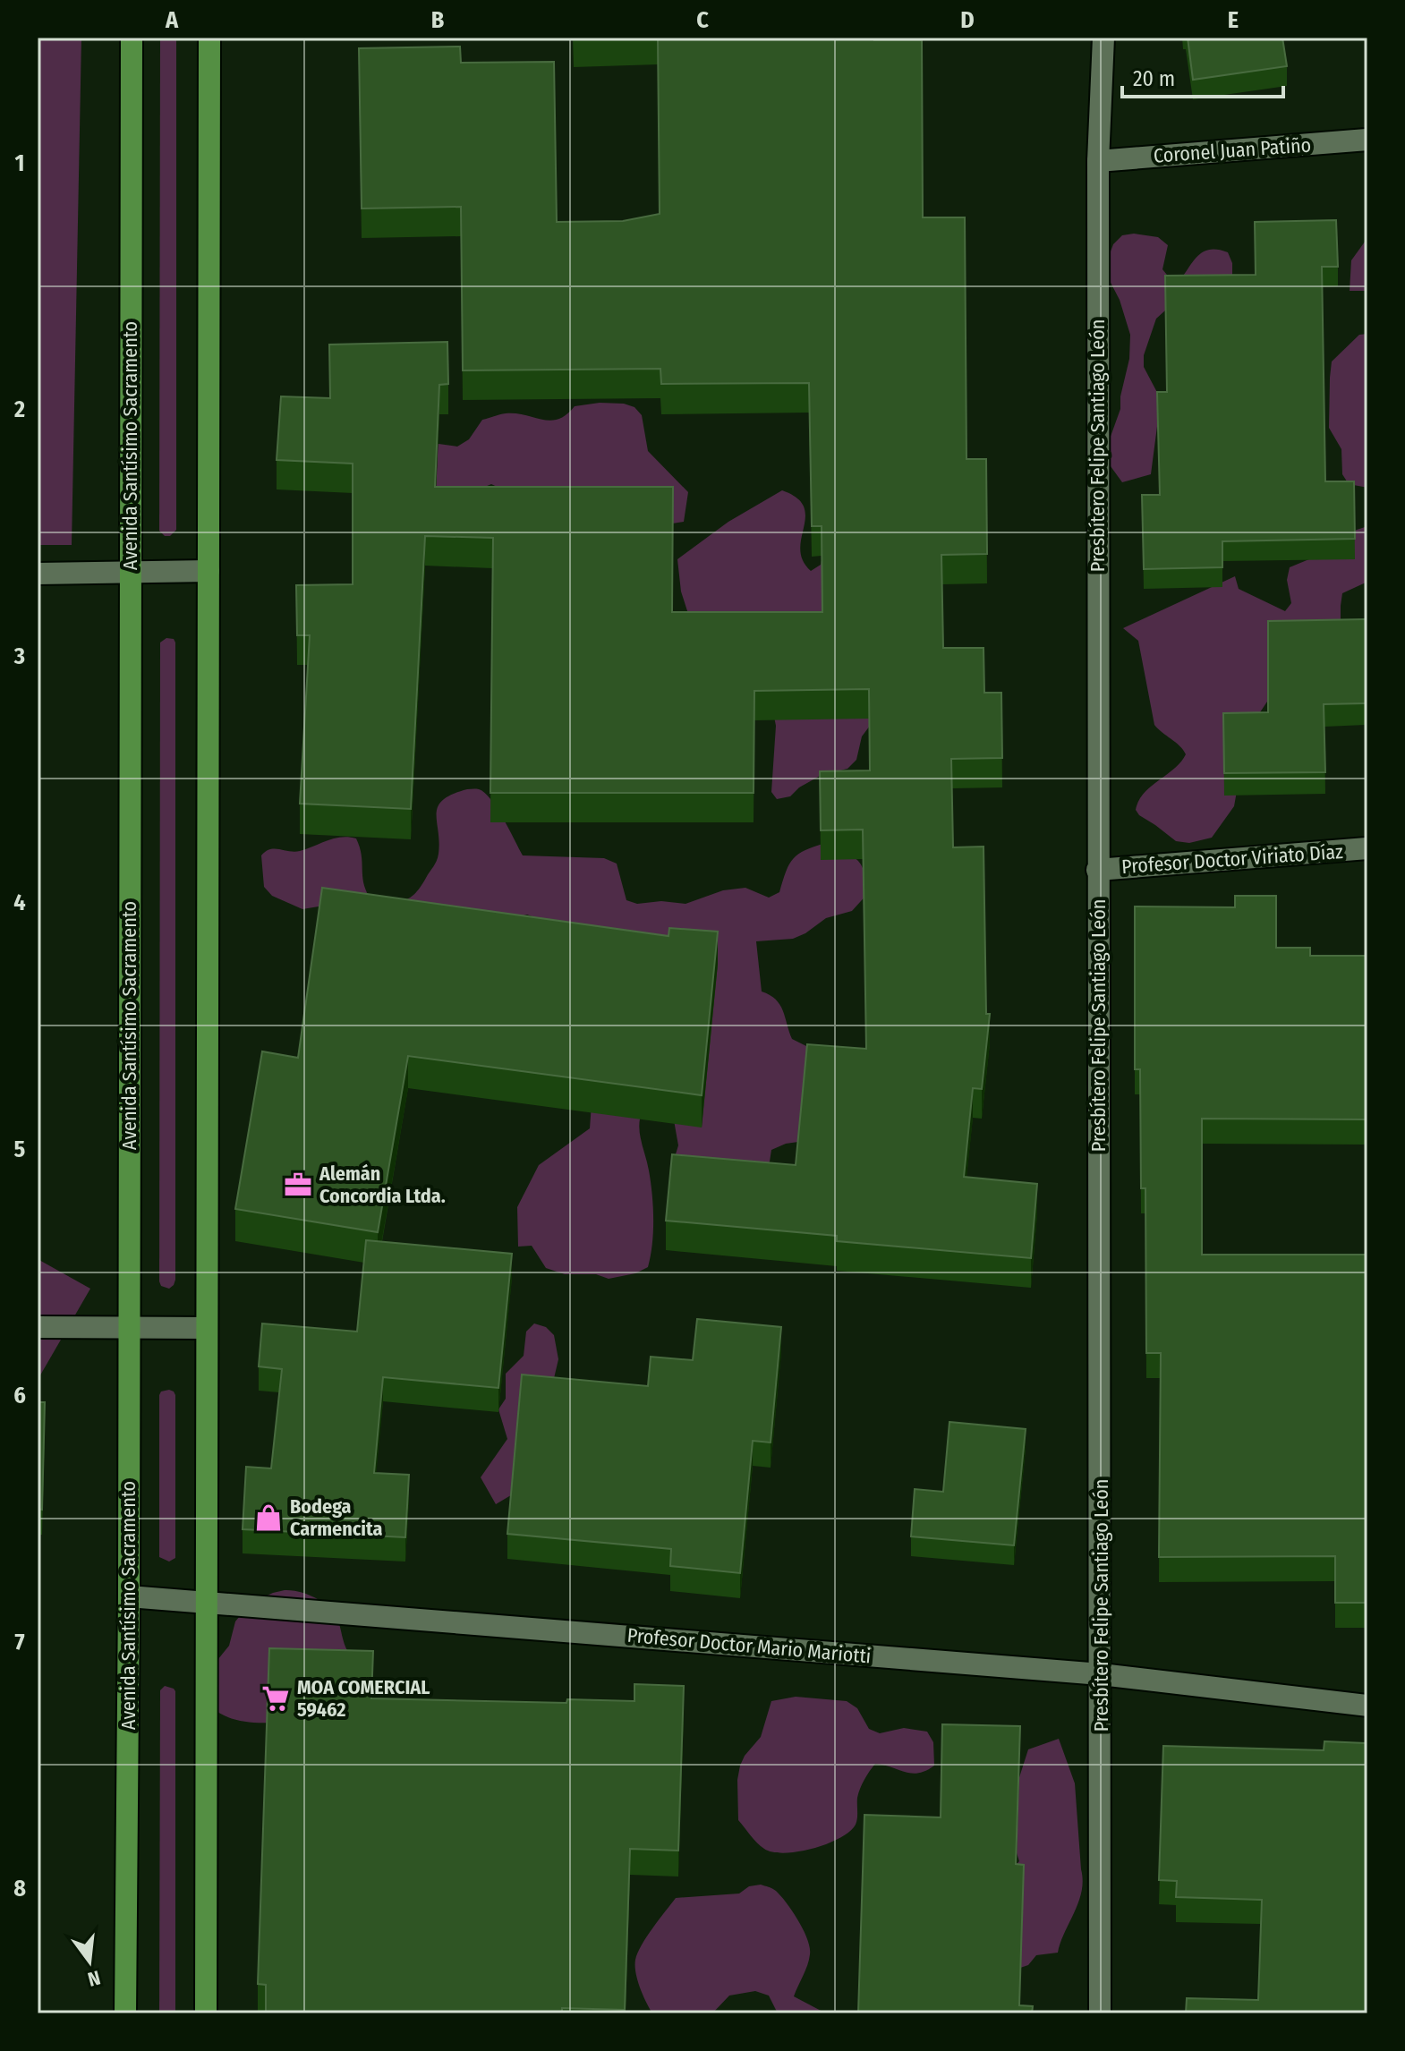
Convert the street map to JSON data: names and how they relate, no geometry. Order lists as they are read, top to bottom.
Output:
{
  "streets": {
    "main road": ["Avenida Santísimo Sacramento"],
    "street": [
      "Coronel Juan Patiño",
      "Presbítero Felipe Santiago León",
      "Profesor Doctor Viriato Díaz",
      "Profesor Doctor Mario Mariotti"
    ]
  },
  "crossings": [
    ["Coronel Juan Patiño", "Presbítero Felipe Santiago León"],
    ["Avenida Santísimo Sacramento", "Profesor Doctor Mario Mariotti"],
    ["Presbítero Felipe Santiago León", "Profesor Doctor Viriato Díaz"],
    ["Presbítero Felipe Santiago León", "Profesor Doctor Mario Mariotti"]
  ],
  "places": {
    "office": ["Alemán Concordia Ltda."],
    "shop": ["Bodega Carmencita"],
    "supermarket": ["MOA COMERCIAL 59462"]
  },
  "scale_bar": "20 m",
  "north": "bottom",
  "grid": {
    "columns": [
      "A",
      "B",
      "C",
      "D",
      "E"
    ],
    "rows": [
      "1",
      "2",
      "3",
      "4",
      "5",
      "6",
      "7",
      "8"
    ]
  }
}
